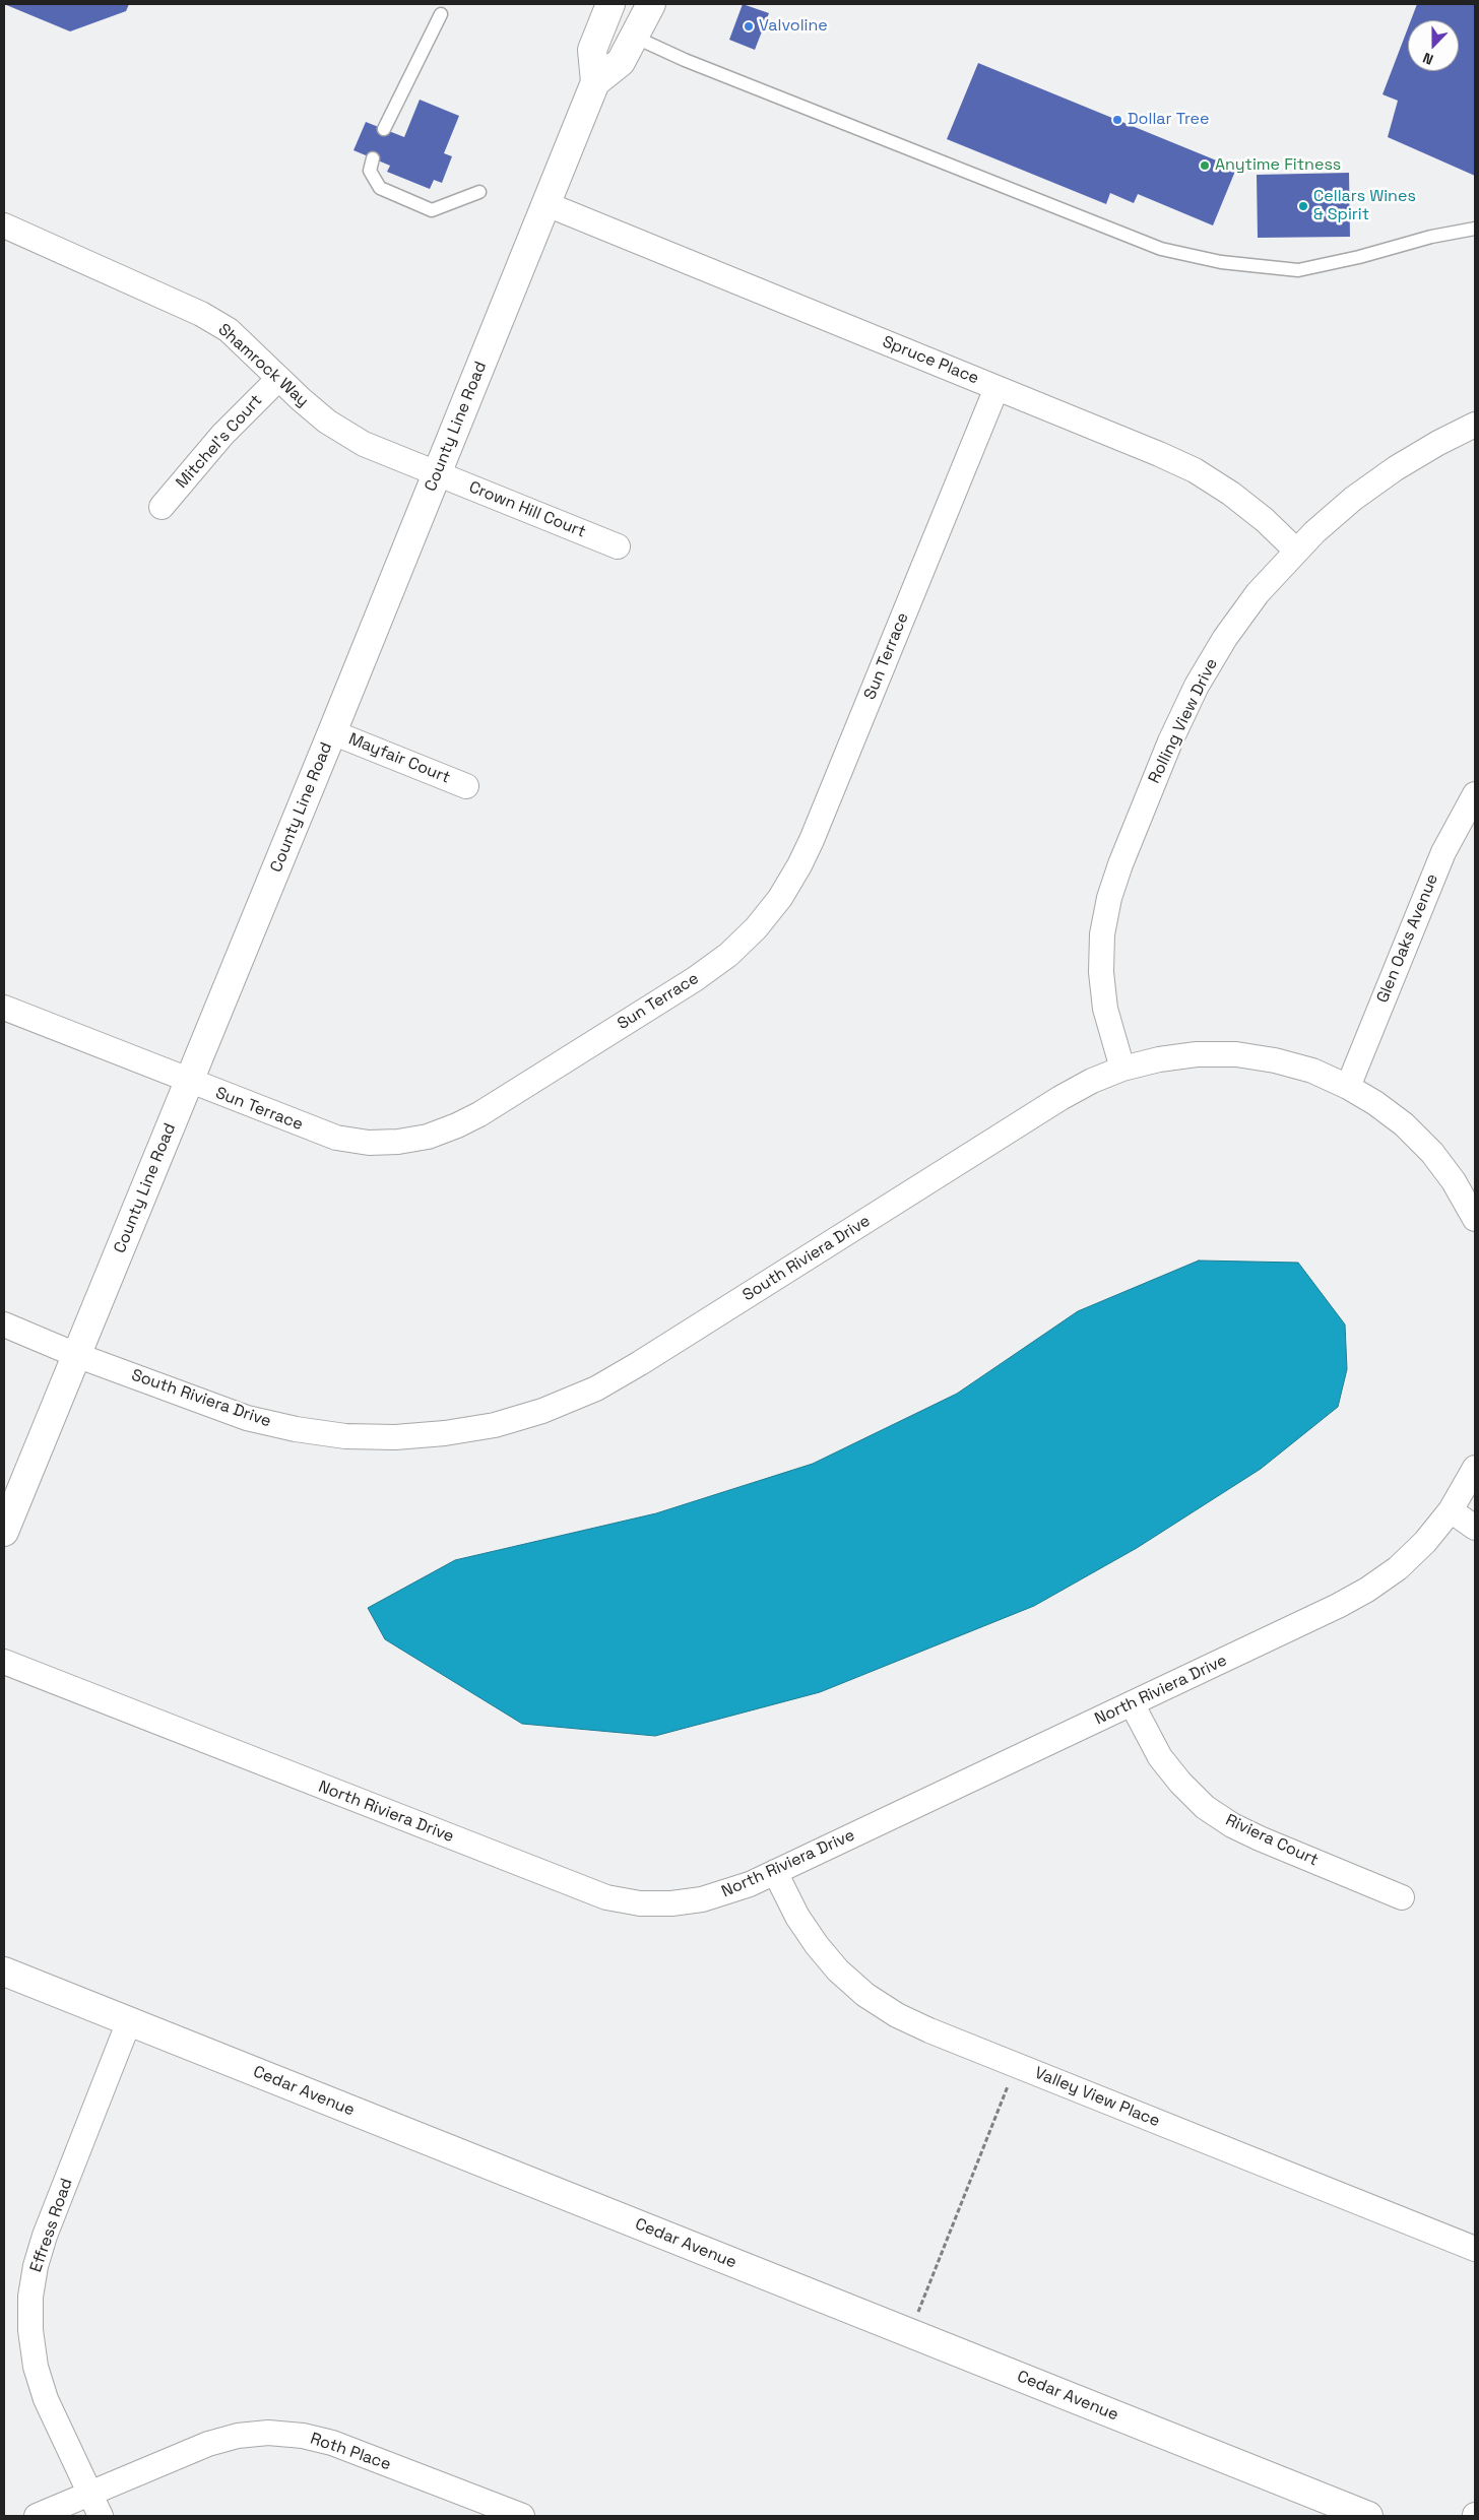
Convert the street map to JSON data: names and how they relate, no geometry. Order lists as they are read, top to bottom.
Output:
{
  "streets": {
    "street": [
      "Spruce Place",
      "Shamrock Way",
      "County Line Road",
      "Mitchel's Court",
      "Crown Hill Court",
      "Sun Terrace",
      "Rolling View Drive",
      "Mayfair Court",
      "Glen Oaks Avenue",
      "South Riviera Drive",
      "North Riviera Drive",
      "Riviera Court",
      "Cedar Avenue",
      "Valley View Place",
      "Effress Road",
      "Roth Place"
    ]
  },
  "crossings": [
    ["Spruce Place", "County Line Road"],
    ["Spruce Place", "Sun Terrace"],
    ["Spruce Place", "Rolling View Drive"],
    ["Shamrock Way", "County Line Road"],
    ["Shamrock Way", "Mitchel's Court"],
    ["Shamrock Way", "Crown Hill Court"],
    ["County Line Road", "Crown Hill Court"],
    ["County Line Road", "Sun Terrace"],
    ["County Line Road", "Mayfair Court"],
    ["County Line Road", "South Riviera Drive"],
    ["Rolling View Drive", "South Riviera Drive"],
    ["Glen Oaks Avenue", "South Riviera Drive"],
    ["North Riviera Drive", "Riviera Court"],
    ["North Riviera Drive", "Valley View Place"],
    ["Cedar Avenue", "Effress Road"],
    ["Effress Road", "Roth Place"]
  ],
  "places": [
    "Valvoline",
    "Dollar Tree",
    "Anytime Fitness",
    "Cellars Wines & Spirit"
  ],
  "north": "bottom"
}
